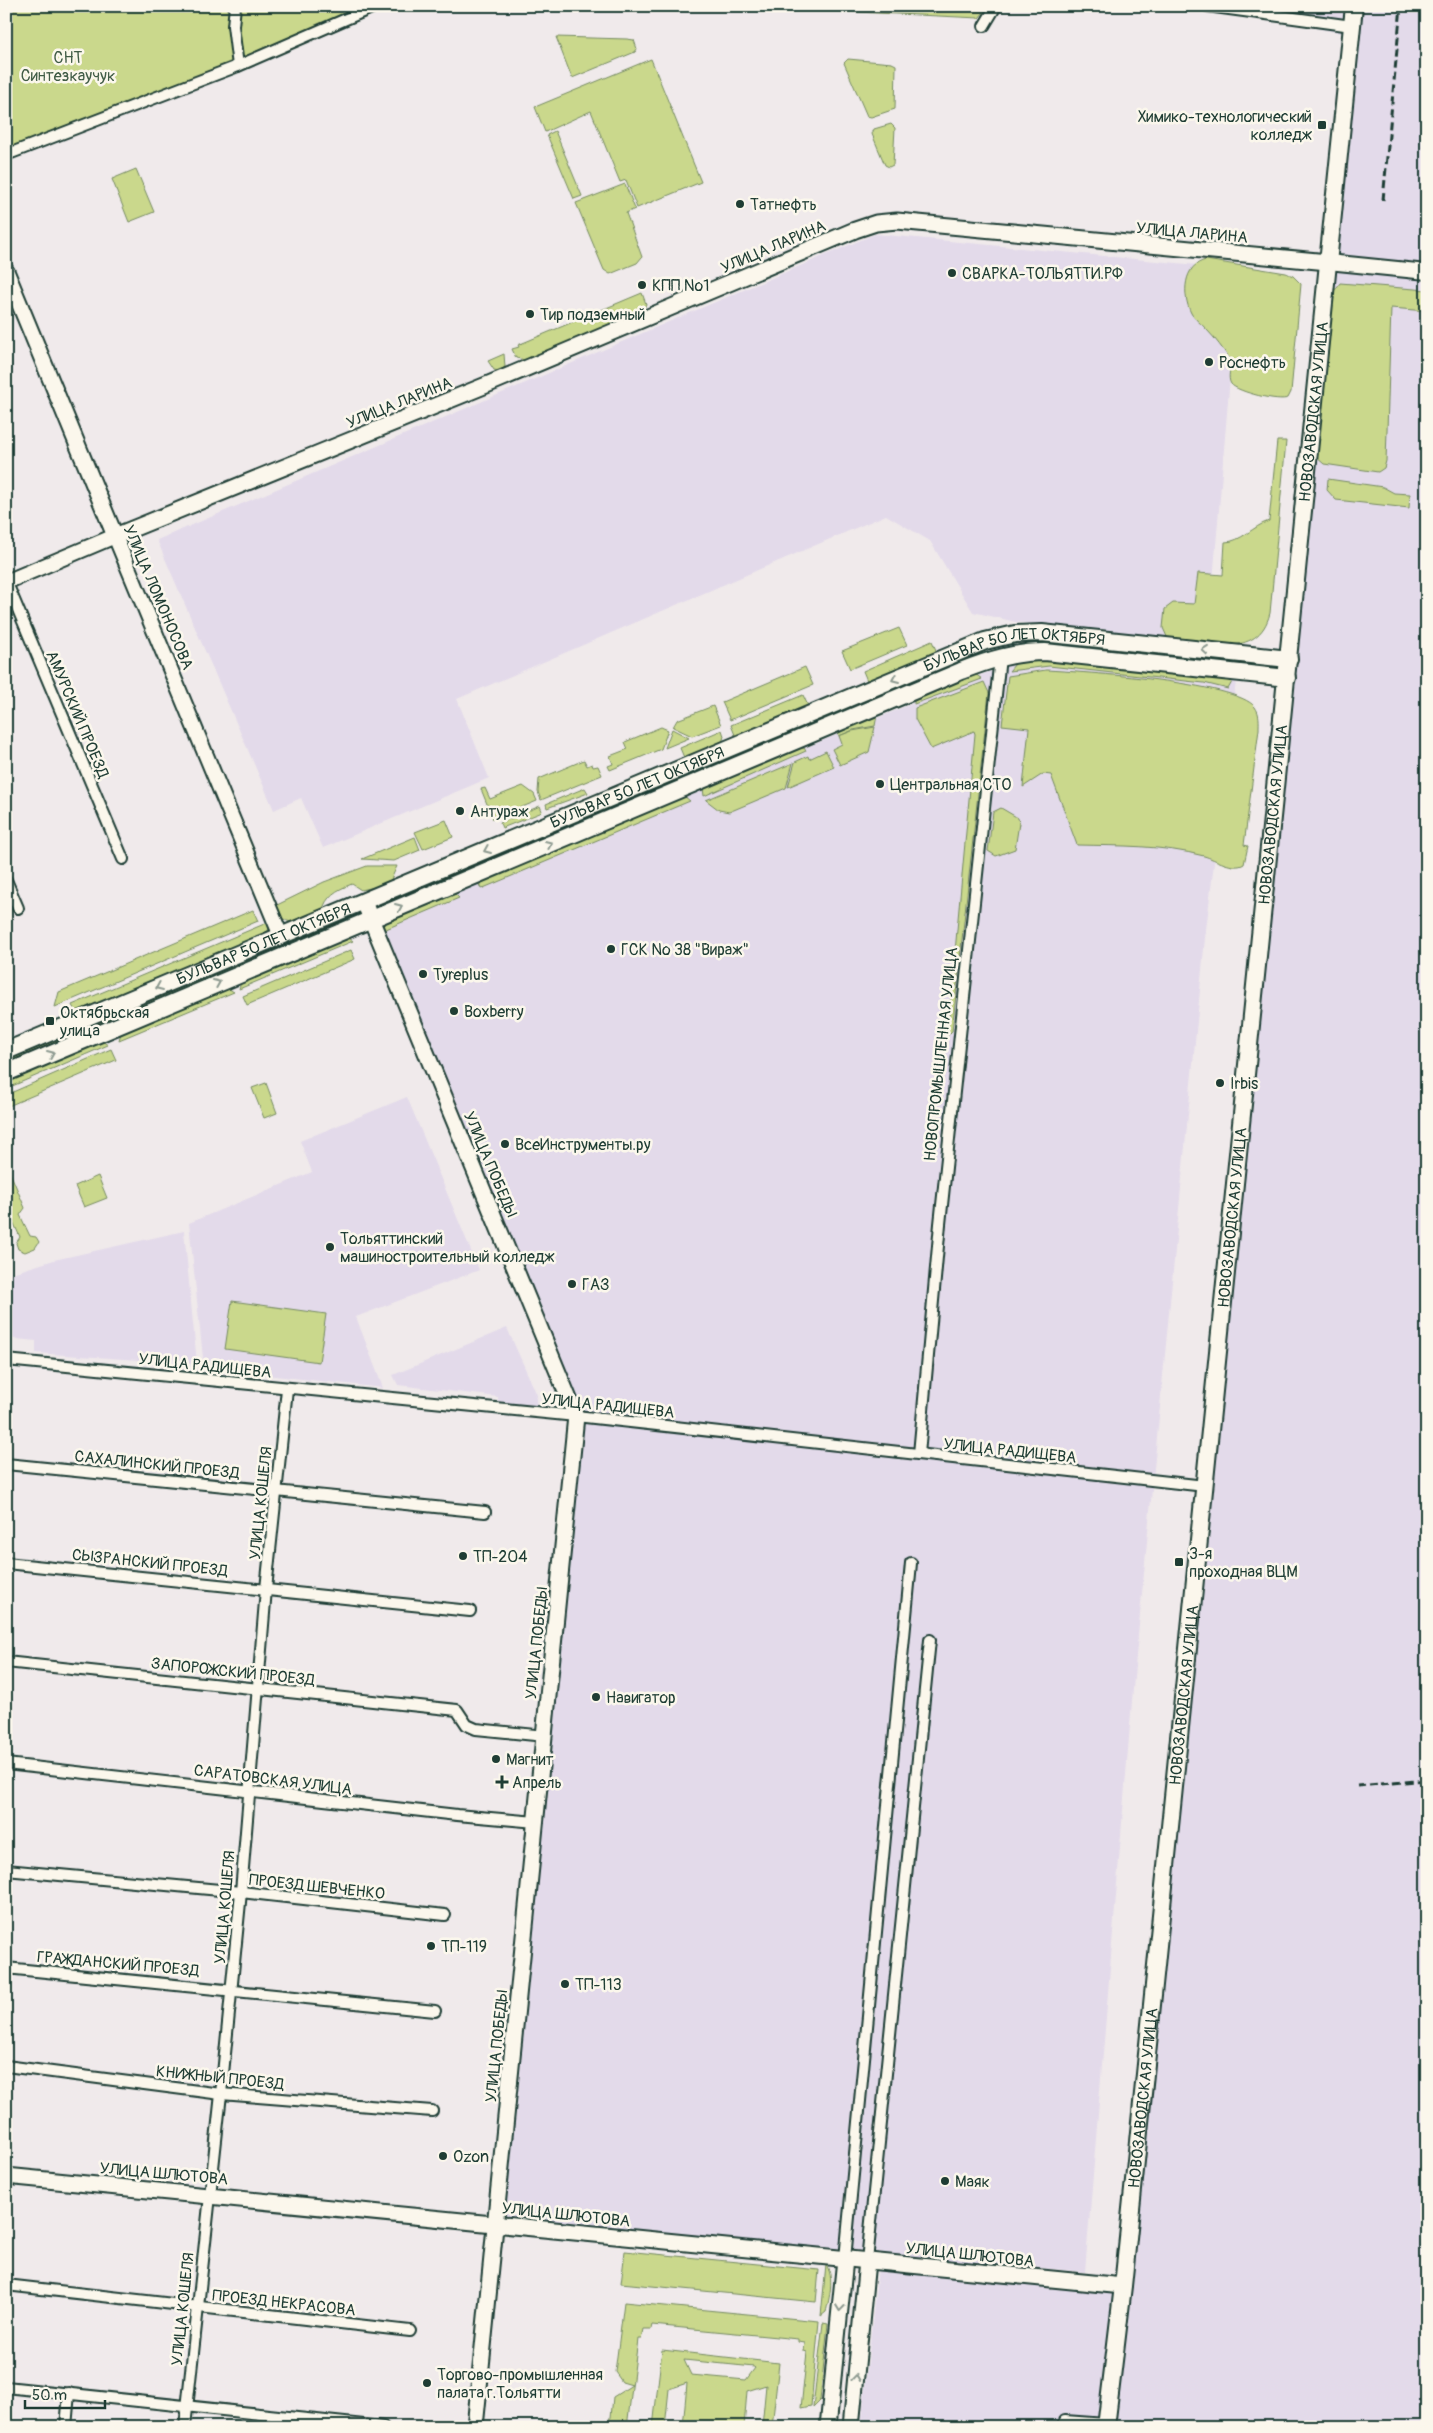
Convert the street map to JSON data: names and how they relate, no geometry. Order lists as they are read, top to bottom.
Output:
{
  "streets": {
    "main road": [
      "УЛИЦА ЛАРИНА",
      "НОВОЗАВОДСКАЯ УЛИЦА",
      "УЛИЦА ЛОМОНОСОВА",
      "БУЛЬВАР 50 ЛЕТ ОКТЯБРЯ",
      "УЛИЦА ПОБЕДЫ",
      "УЛИЦА ШЛЮТОВА"
    ],
    "street": [
      "АМУРСКИЙ ПРОЕЗД",
      "НОВОПРОМЫШЛЕННАЯ УЛИЦА",
      "УЛИЦА РАДИЩЕВА",
      "САХАЛИНСКИЙ ПРОЕЗД",
      "УЛИЦА КОШЕЛЯ",
      "СЫЗРАНСКИЙ ПРОЕЗД",
      "ЗАПОРОЖСКИЙ ПРОЕЗД",
      "САРАТОВСКАЯ УЛИЦА",
      "ПРОЕЗД ШЕВЧЕНКО",
      "ГРАЖДАНСКИЙ ПРОЕЗД",
      "КНИЖНЫЙ ПРОЕЗД",
      "ПРОЕЗД НЕКРАСОВА"
    ]
  },
  "crossings": [
    ["УЛИЦА ЛАРИНА", "НОВОЗАВОДСКАЯ УЛИЦА"],
    ["УЛИЦА ЛАРИНА", "УЛИЦА ЛОМОНОСОВА"],
    ["УЛИЦА ЛАРИНА", "АМУРСКИЙ ПРОЕЗД"],
    ["НОВОЗАВОДСКАЯ УЛИЦА", "БУЛЬВАР 50 ЛЕТ ОКТЯБРЯ"],
    ["НОВОЗАВОДСКАЯ УЛИЦА", "УЛИЦА РАДИЩЕВА"],
    ["НОВОЗАВОДСКАЯ УЛИЦА", "УЛИЦА ШЛЮТОВА"],
    ["УЛИЦА ЛОМОНОСОВА", "БУЛЬВАР 50 ЛЕТ ОКТЯБРЯ"],
    ["БУЛЬВАР 50 ЛЕТ ОКТЯБРЯ", "НОВОПРОМЫШЛЕННАЯ УЛИЦА"],
    ["БУЛЬВАР 50 ЛЕТ ОКТЯБРЯ", "УЛИЦА ПОБЕДЫ"],
    ["НОВОПРОМЫШЛЕННАЯ УЛИЦА", "УЛИЦА РАДИЩЕВА"],
    ["УЛИЦА ПОБЕДЫ", "УЛИЦА РАДИЩЕВА"],
    ["УЛИЦА ПОБЕДЫ", "ЗАПОРОЖСКИЙ ПРОЕЗД"],
    ["УЛИЦА ПОБЕДЫ", "САРАТОВСКАЯ УЛИЦА"],
    ["УЛИЦА ПОБЕДЫ", "УЛИЦА ШЛЮТОВА"],
    ["УЛИЦА РАДИЩЕВА", "УЛИЦА КОШЕЛЯ"],
    ["САХАЛИНСКИЙ ПРОЕЗД", "УЛИЦА КОШЕЛЯ"],
    ["УЛИЦА КОШЕЛЯ", "СЫЗРАНСКИЙ ПРОЕЗД"],
    ["УЛИЦА КОШЕЛЯ", "ЗАПОРОЖСКИЙ ПРОЕЗД"],
    ["УЛИЦА КОШЕЛЯ", "САРАТОВСКАЯ УЛИЦА"],
    ["УЛИЦА КОШЕЛЯ", "ПРОЕЗД ШЕВЧЕНКО"],
    ["УЛИЦА КОШЕЛЯ", "ГРАЖДАНСКИЙ ПРОЕЗД"],
    ["УЛИЦА КОШЕЛЯ", "КНИЖНЫЙ ПРОЕЗД"],
    ["УЛИЦА КОШЕЛЯ", "УЛИЦА ШЛЮТОВА"],
    ["УЛИЦА КОШЕЛЯ", "ПРОЕЗД НЕКРАСОВА"]
  ],
  "parks": ["СНТ Синтезкаучук"],
  "places": {
    "transit": ["Химико-технологический колледж", "Октябрьская улица", "3-я проходная ВЦМ"],
    "other": [
      "Татнефть",
      "СВАРКА-ТОЛЬЯТТИ.РФ",
      "КПП №1",
      "Тир подземный",
      "Роснефть",
      "Центральная СТО",
      "Антураж",
      "ГСК № 38 \"Вираж\"",
      "Tyreplus",
      "Boxberry",
      "Irbis",
      "ВсеИнструменты.ру",
      "Тольяттинский машиностроительный колледж",
      "ГАЗ",
      "ТП-204",
      "Навигатор",
      "Магнит",
      "ТП-119",
      "ТП-113",
      "Ozon",
      "Маяк",
      "Торгово-промышленная палата г.Тольятти"
    ],
    "health": ["Апрель"]
  },
  "scale_bar": "50 m"
}
